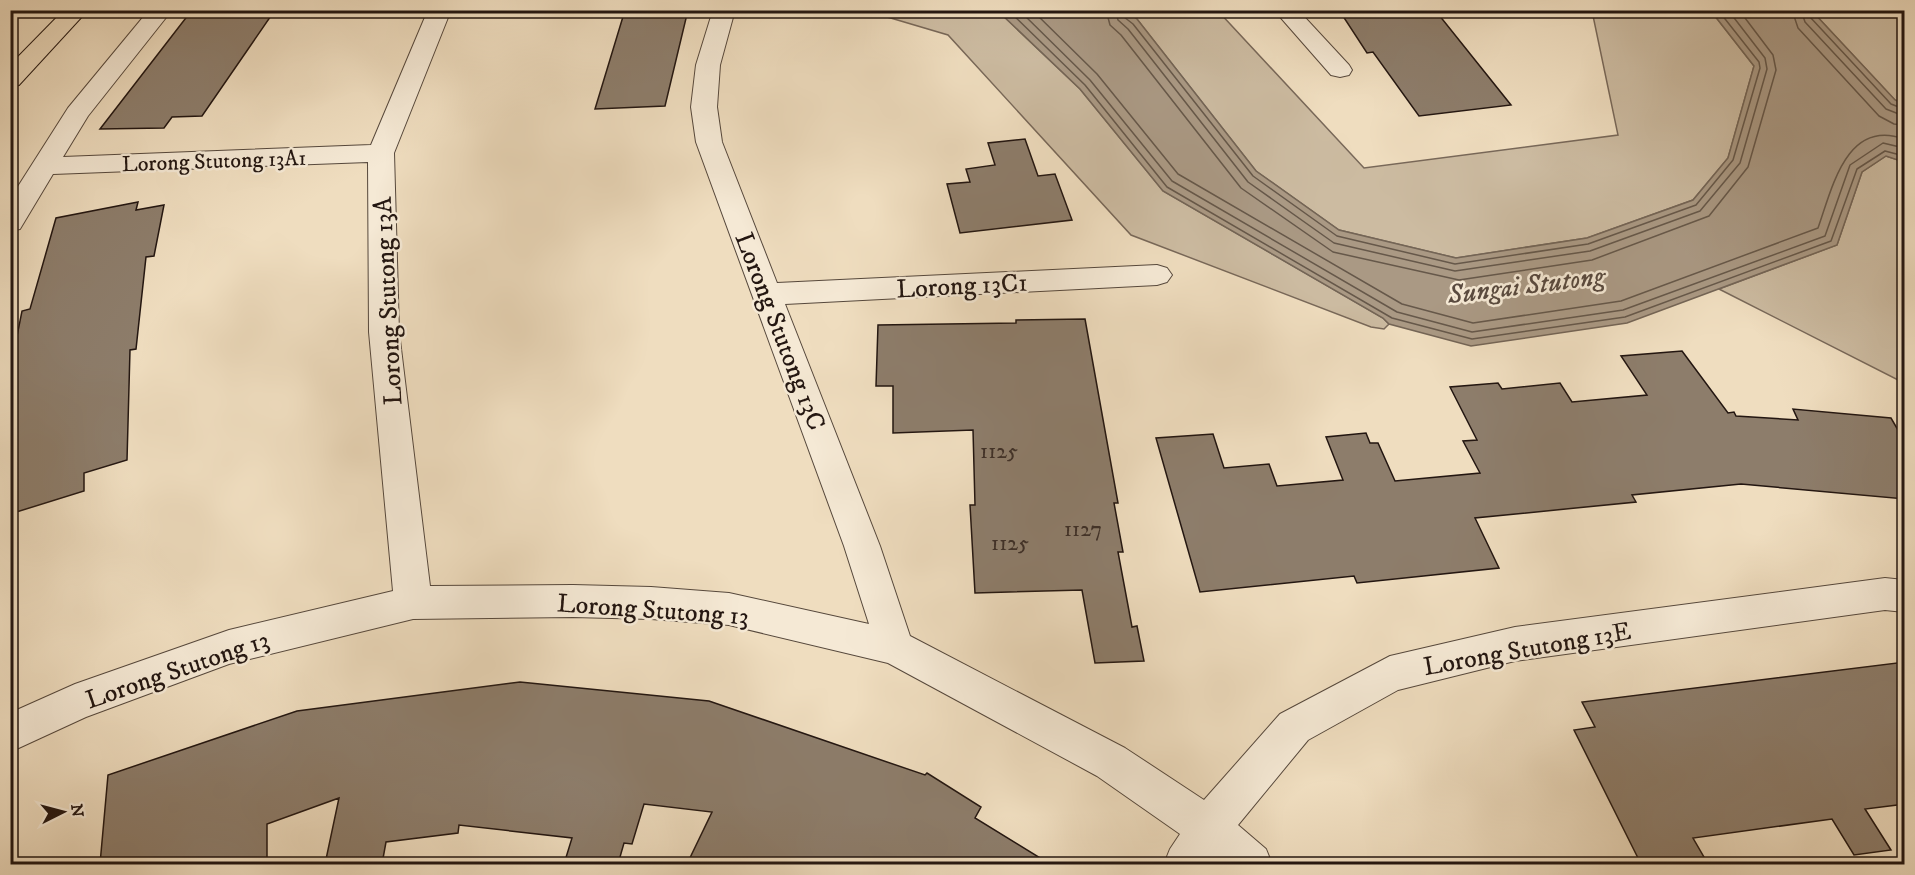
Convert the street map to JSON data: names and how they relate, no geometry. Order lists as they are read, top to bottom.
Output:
{
  "streets": {
    "street": [
      "Lorong Stutong 13A1",
      "Lorong 13C1",
      "Lorong Stutong 13A",
      "Lorong Stutong 13C",
      "Lorong Stutong 13",
      "Lorong Stutong 13E"
    ]
  },
  "crossings": [
    ["Lorong Stutong 13A1", "Lorong Stutong 13A"],
    ["Lorong 13C1", "Lorong Stutong 13C"],
    ["Lorong Stutong 13A", "Lorong Stutong 13"],
    ["Lorong Stutong 13C", "Lorong Stutong 13"],
    ["Lorong Stutong 13", "Lorong Stutong 13E"]
  ],
  "water": ["Sungai Stutong"],
  "house_numbers": ["1125", "1127", "1125"],
  "north": "right"
}
